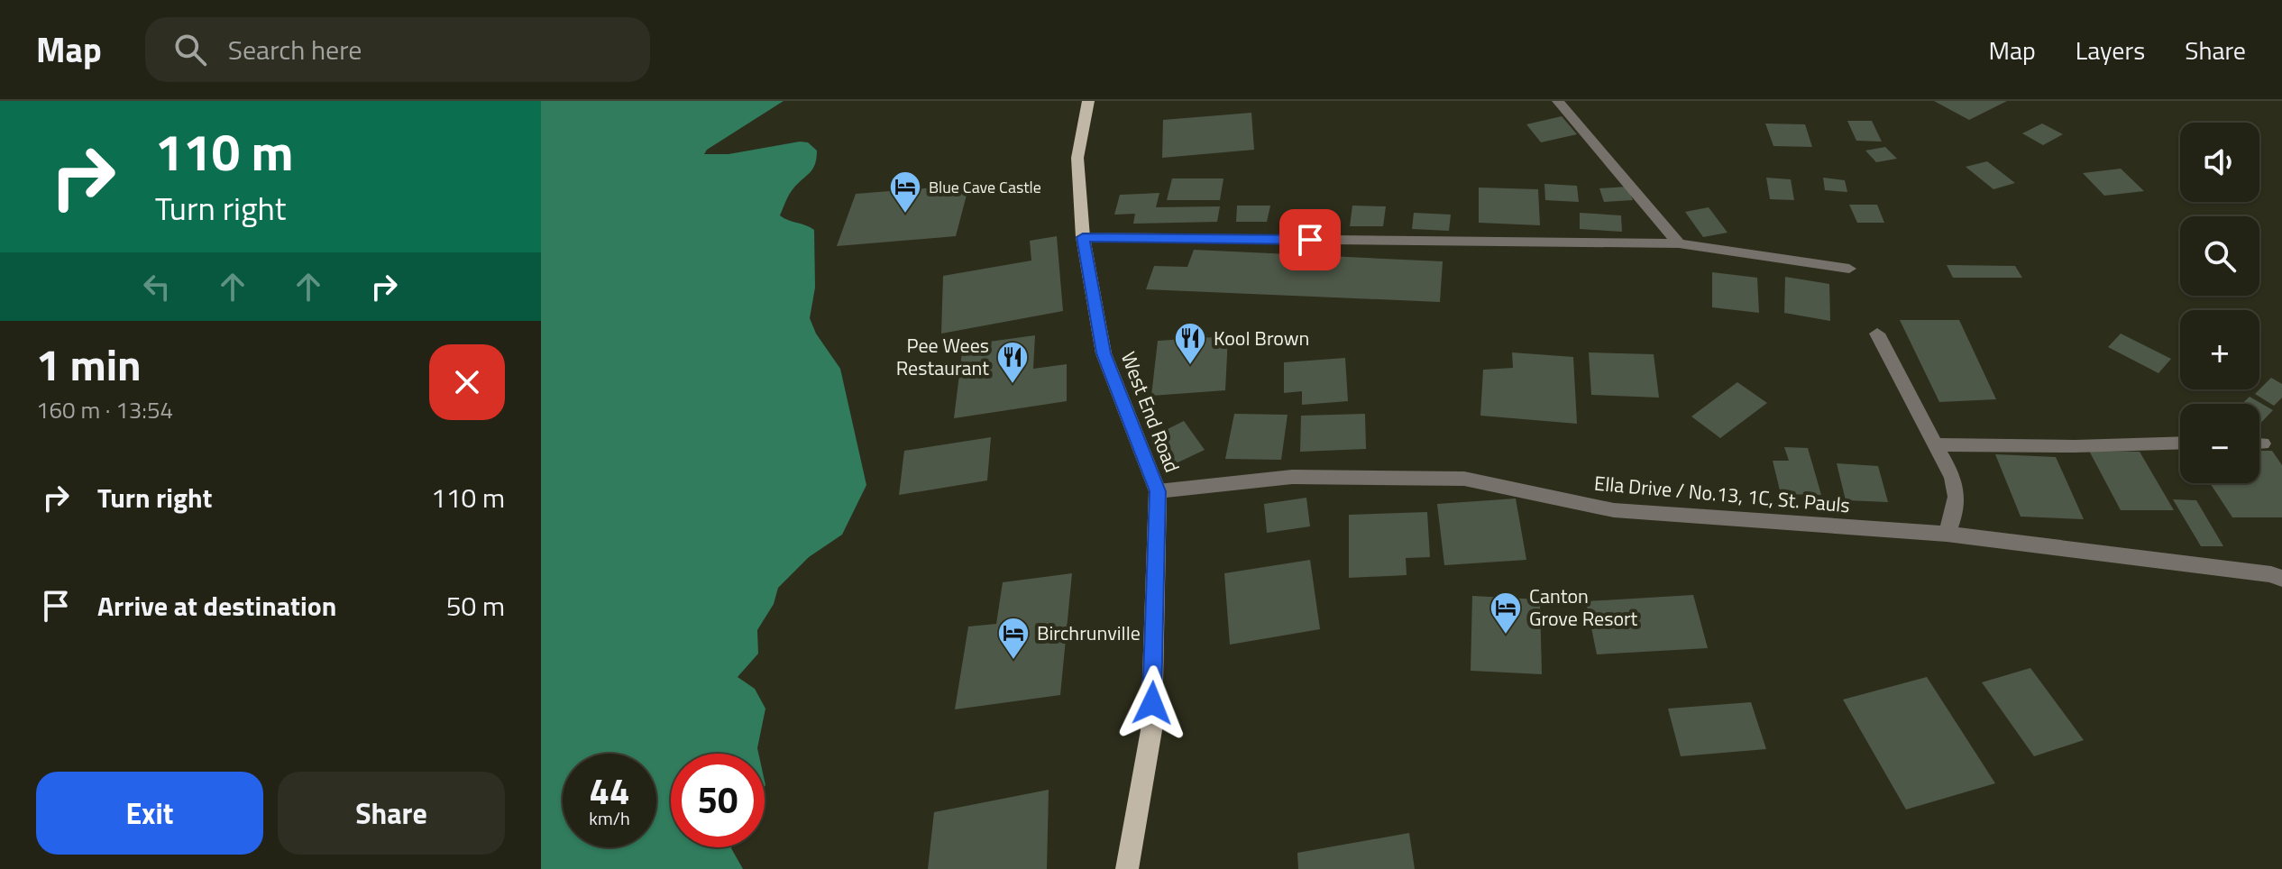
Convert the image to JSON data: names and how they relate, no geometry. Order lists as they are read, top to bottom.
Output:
{
  "streets": {
    "main road": ["West End Road"],
    "street": ["Ella Drive / No.13, 1C, St. Pauls"]
  },
  "crossings": [
    ["West End Road", "Ella Drive / No.13, 1C, St. Pauls"]
  ],
  "places": {
    "hotel": ["Blue Cave Castle", "Canton Grove Resort", "Birchrunville"],
    "restaurant": ["Kool Brown", "Pee Wees Restaurant"]
  },
  "page": {
    "header": "Map",
    "search": "Search here",
    "nav": ["Map", "Layers", "Share"],
    "turn": ["110 m", "Turn right"],
    "map_buttons": ["+", "−"],
    "heading": ["1 min", "160 m · 13:54"],
    "list": [
      {
        "name": "Turn right",
        "value": "110 m"
      },
      {
        "name": "Arrive at destination",
        "value": "50 m"
      }
    ],
    "speed": "44 km/h",
    "limit": "50",
    "buttons": ["Exit", "Share"]
  }
}
